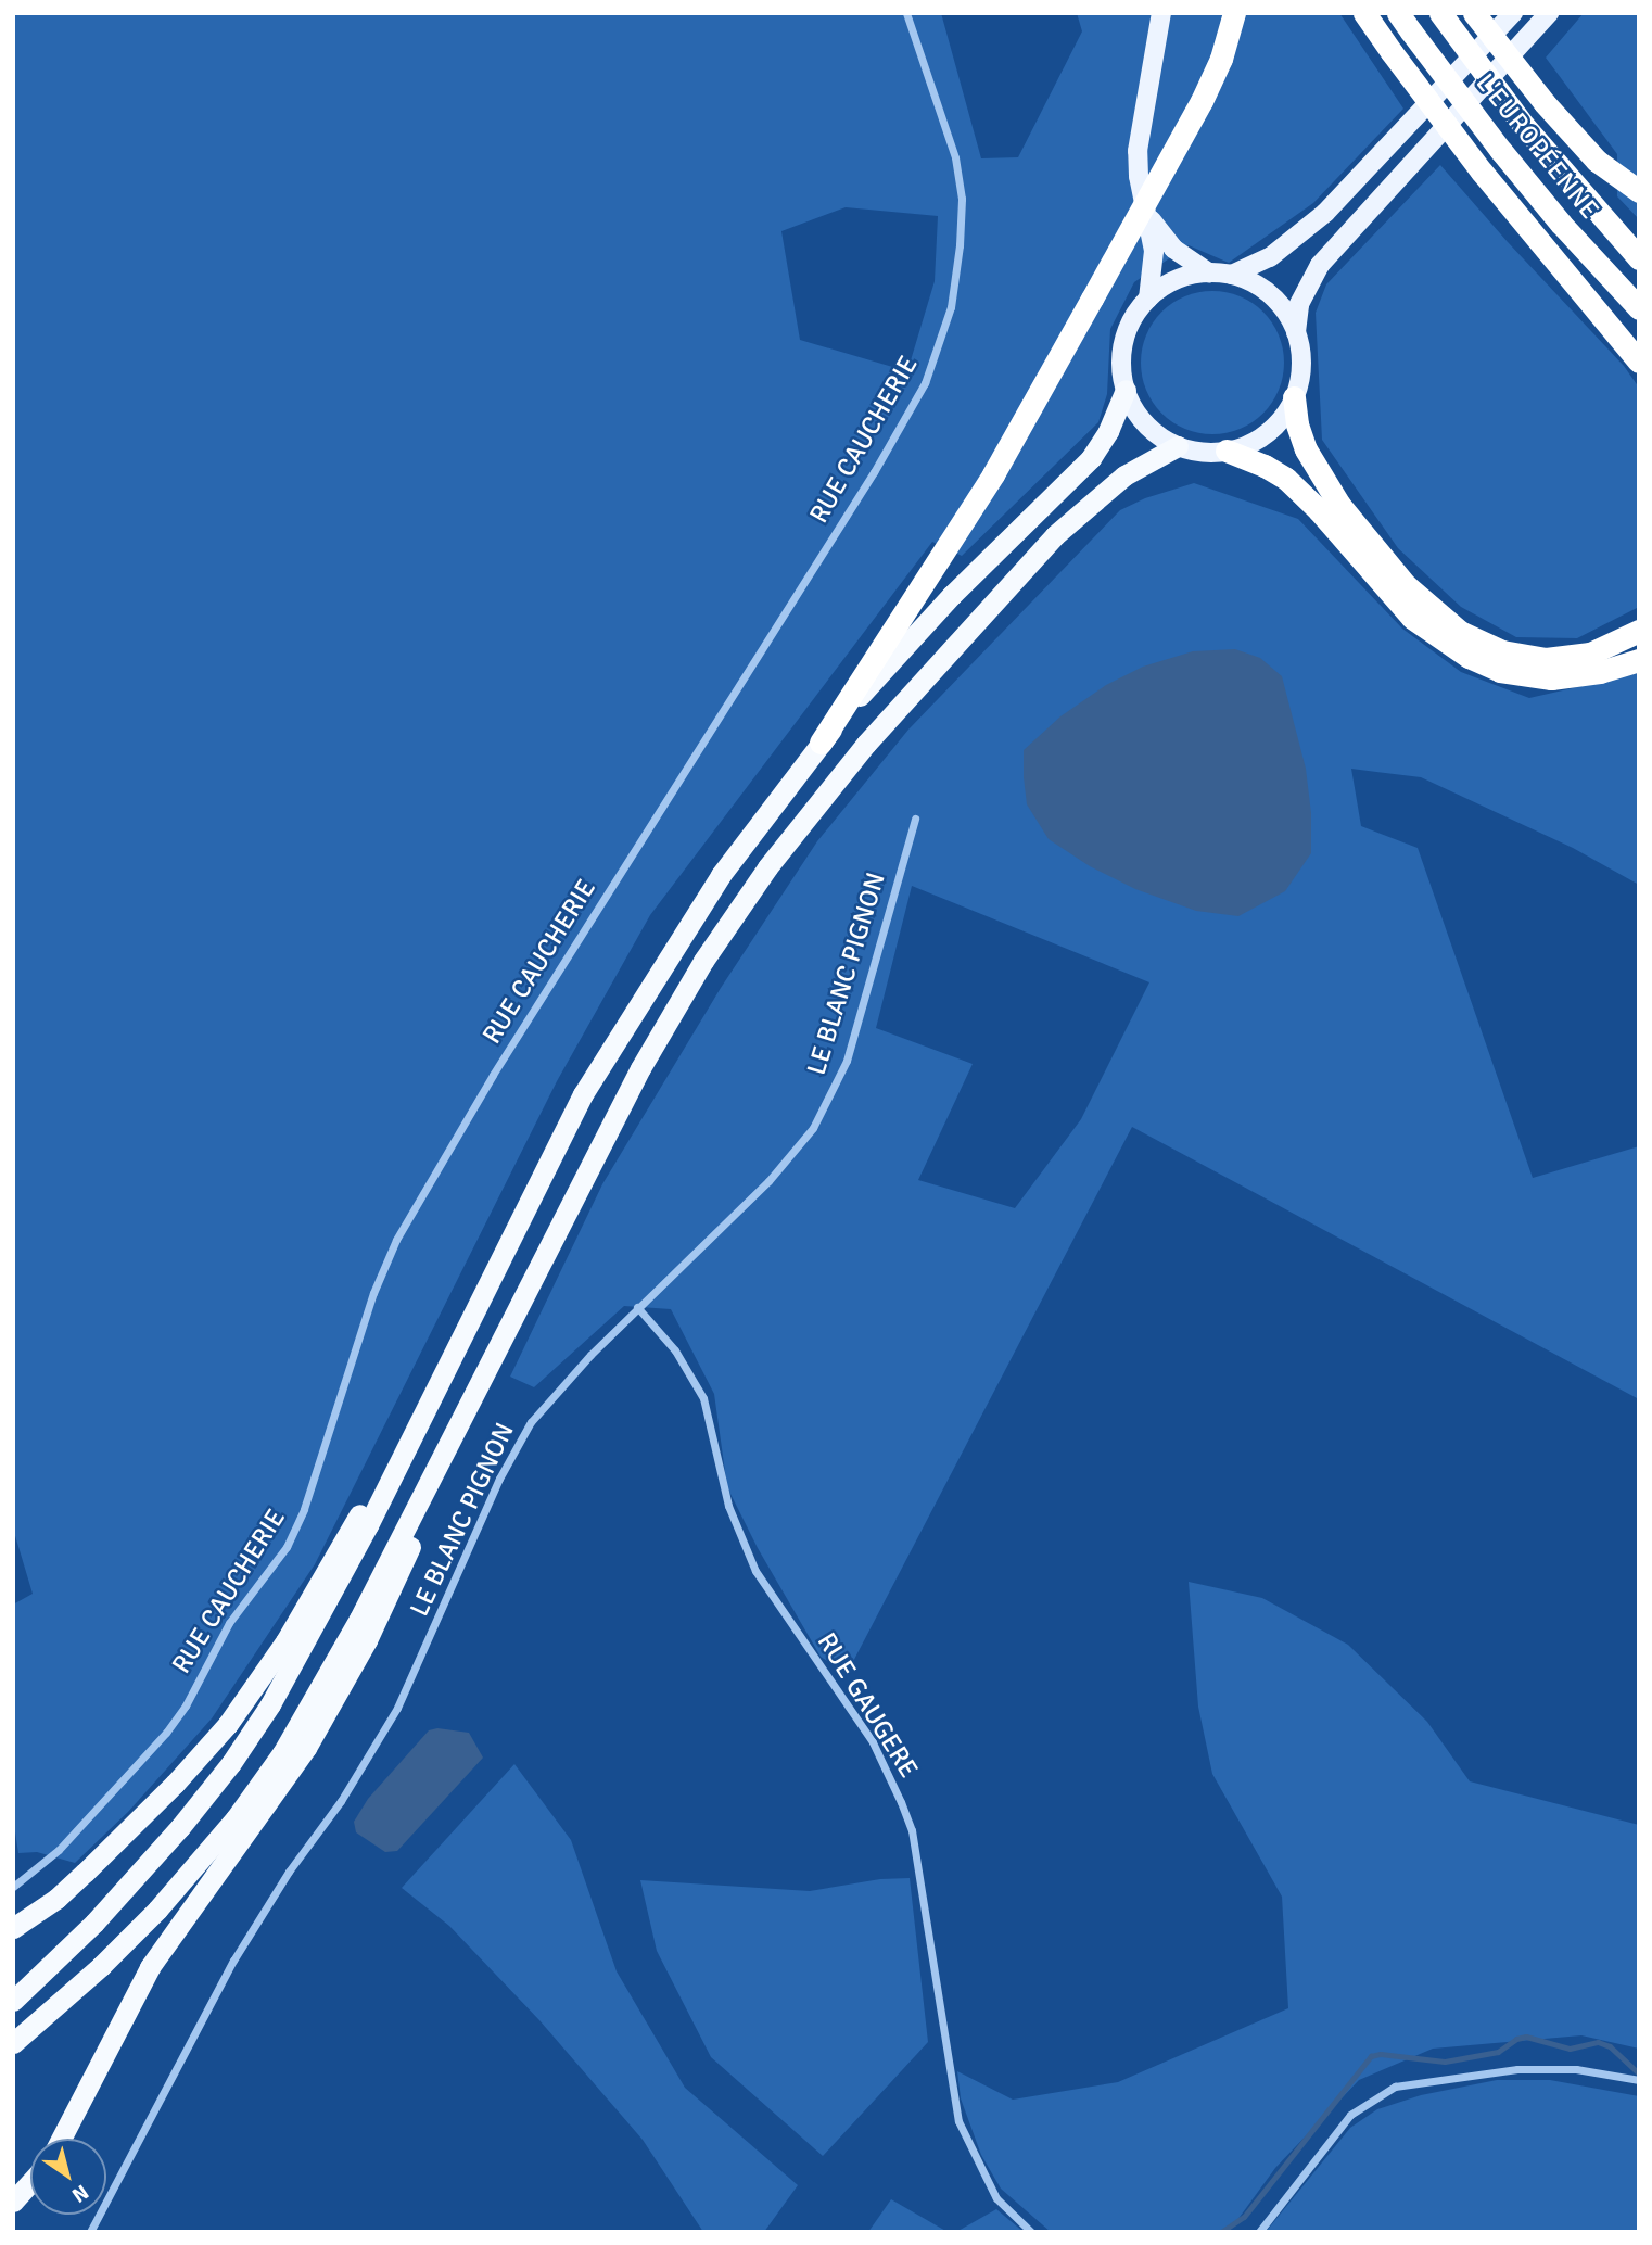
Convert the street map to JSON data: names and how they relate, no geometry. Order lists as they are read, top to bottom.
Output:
{
  "streets": {
    "highway": ["L'EUROPÉENNE"],
    "street": ["RUE CAUCHERIE", "LE BLANC PIGNON", "RUE GAUGERE"]
  },
  "crossings": [
    ["LE BLANC PIGNON", "RUE GAUGERE"]
  ],
  "north": "bottom right"
}
